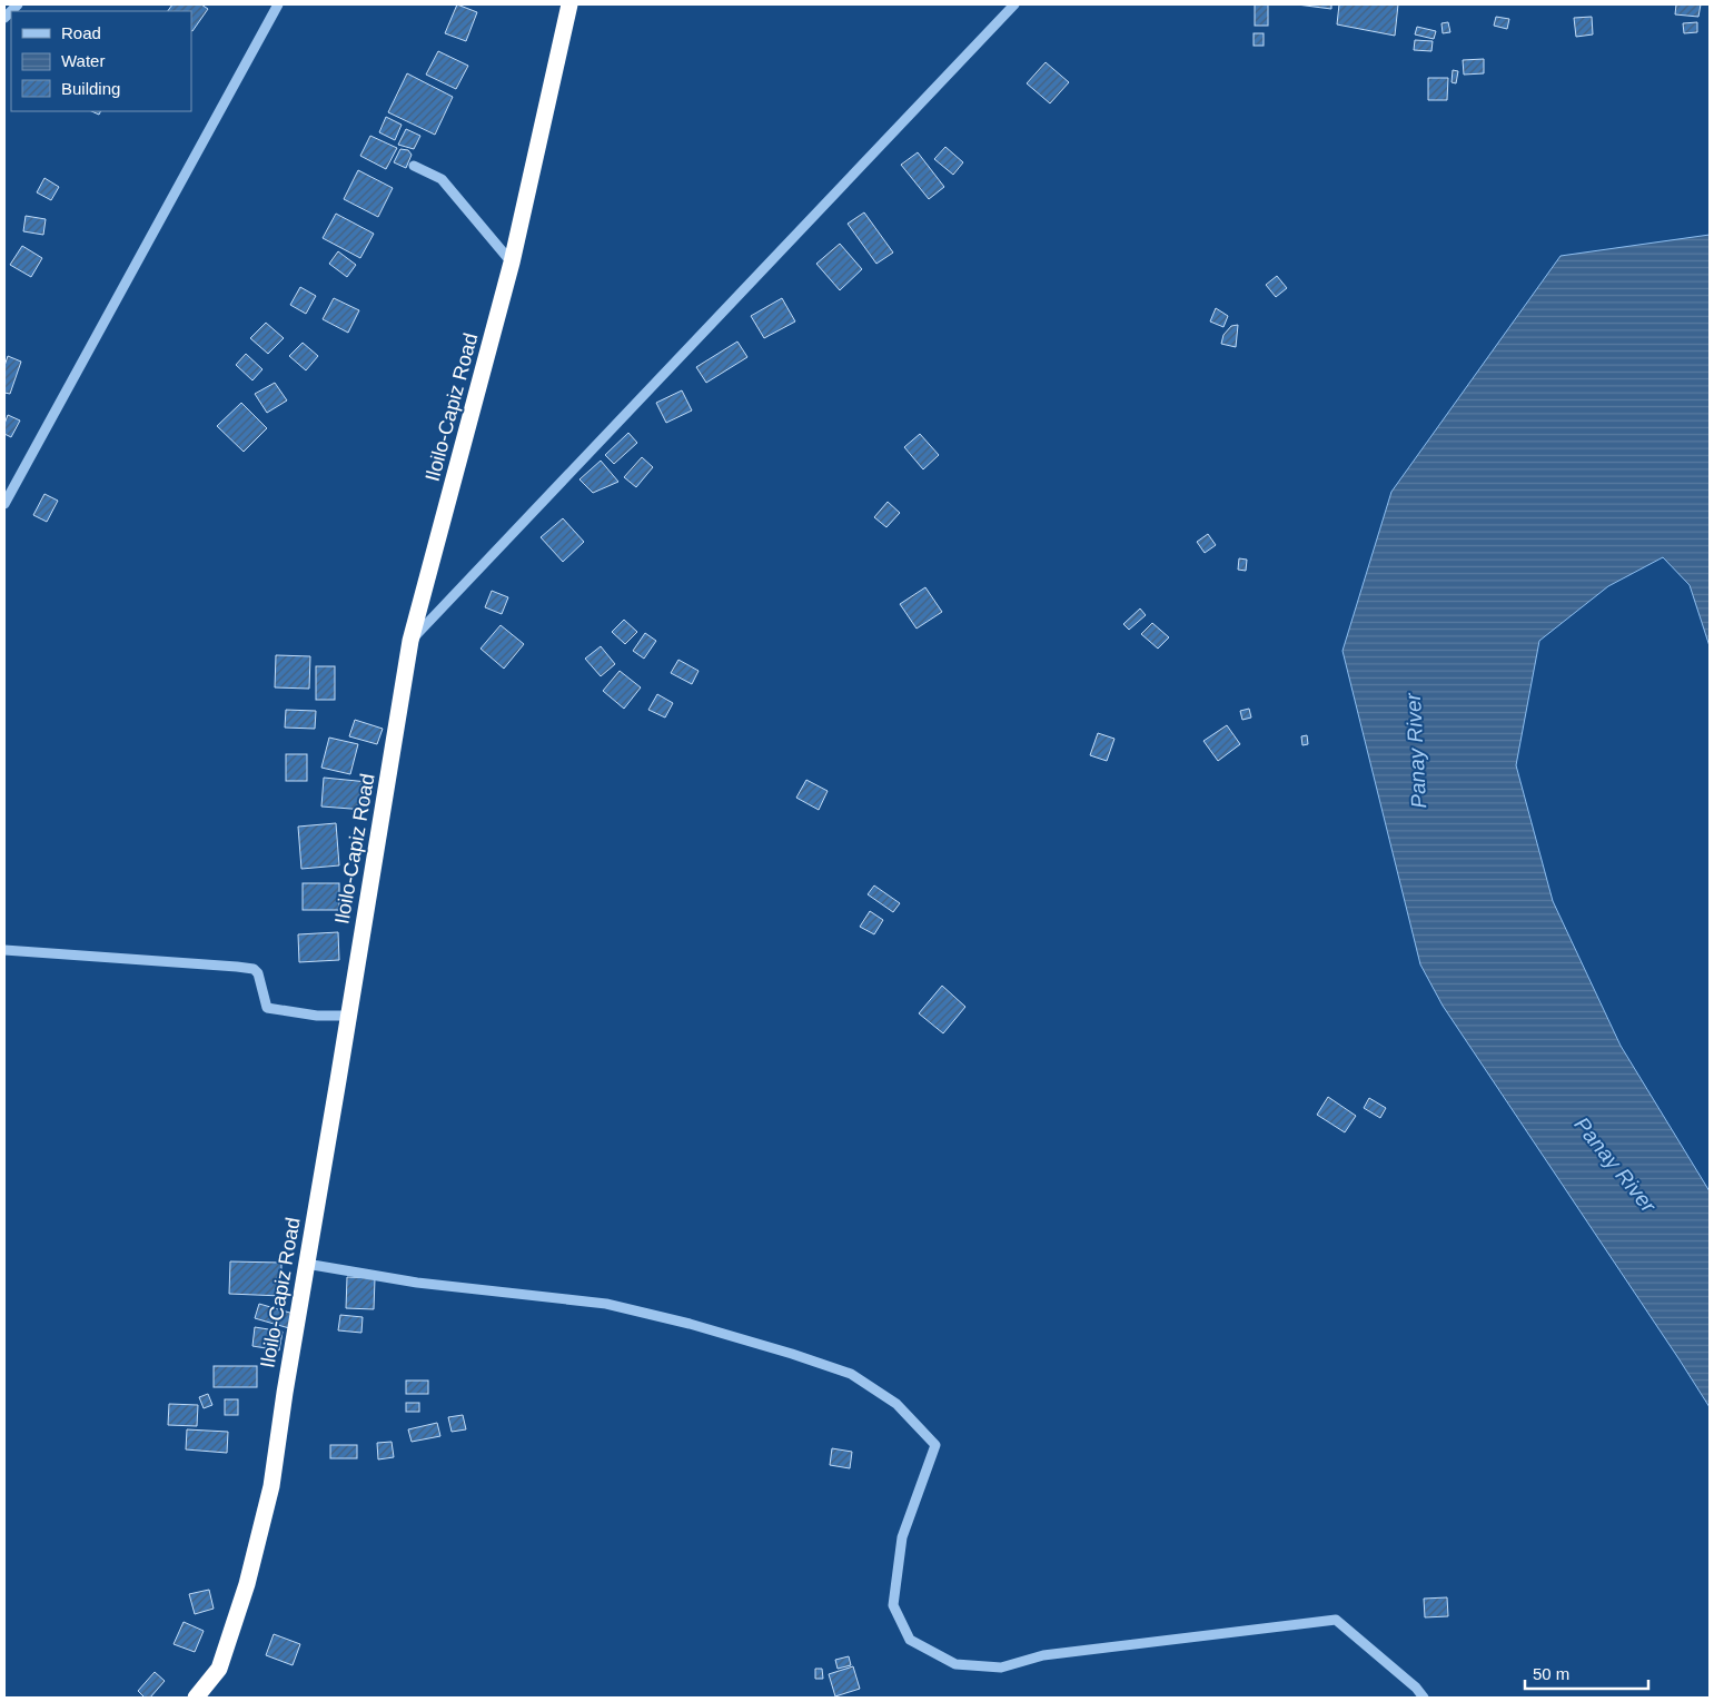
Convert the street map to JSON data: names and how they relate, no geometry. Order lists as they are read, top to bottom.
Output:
{
  "streets": {
    "highway": ["Iloilo-Capiz Road"]
  },
  "water": ["Panay River"],
  "legend": ["Road", "Water", "Building"],
  "scale_bar": "50 m"
}
